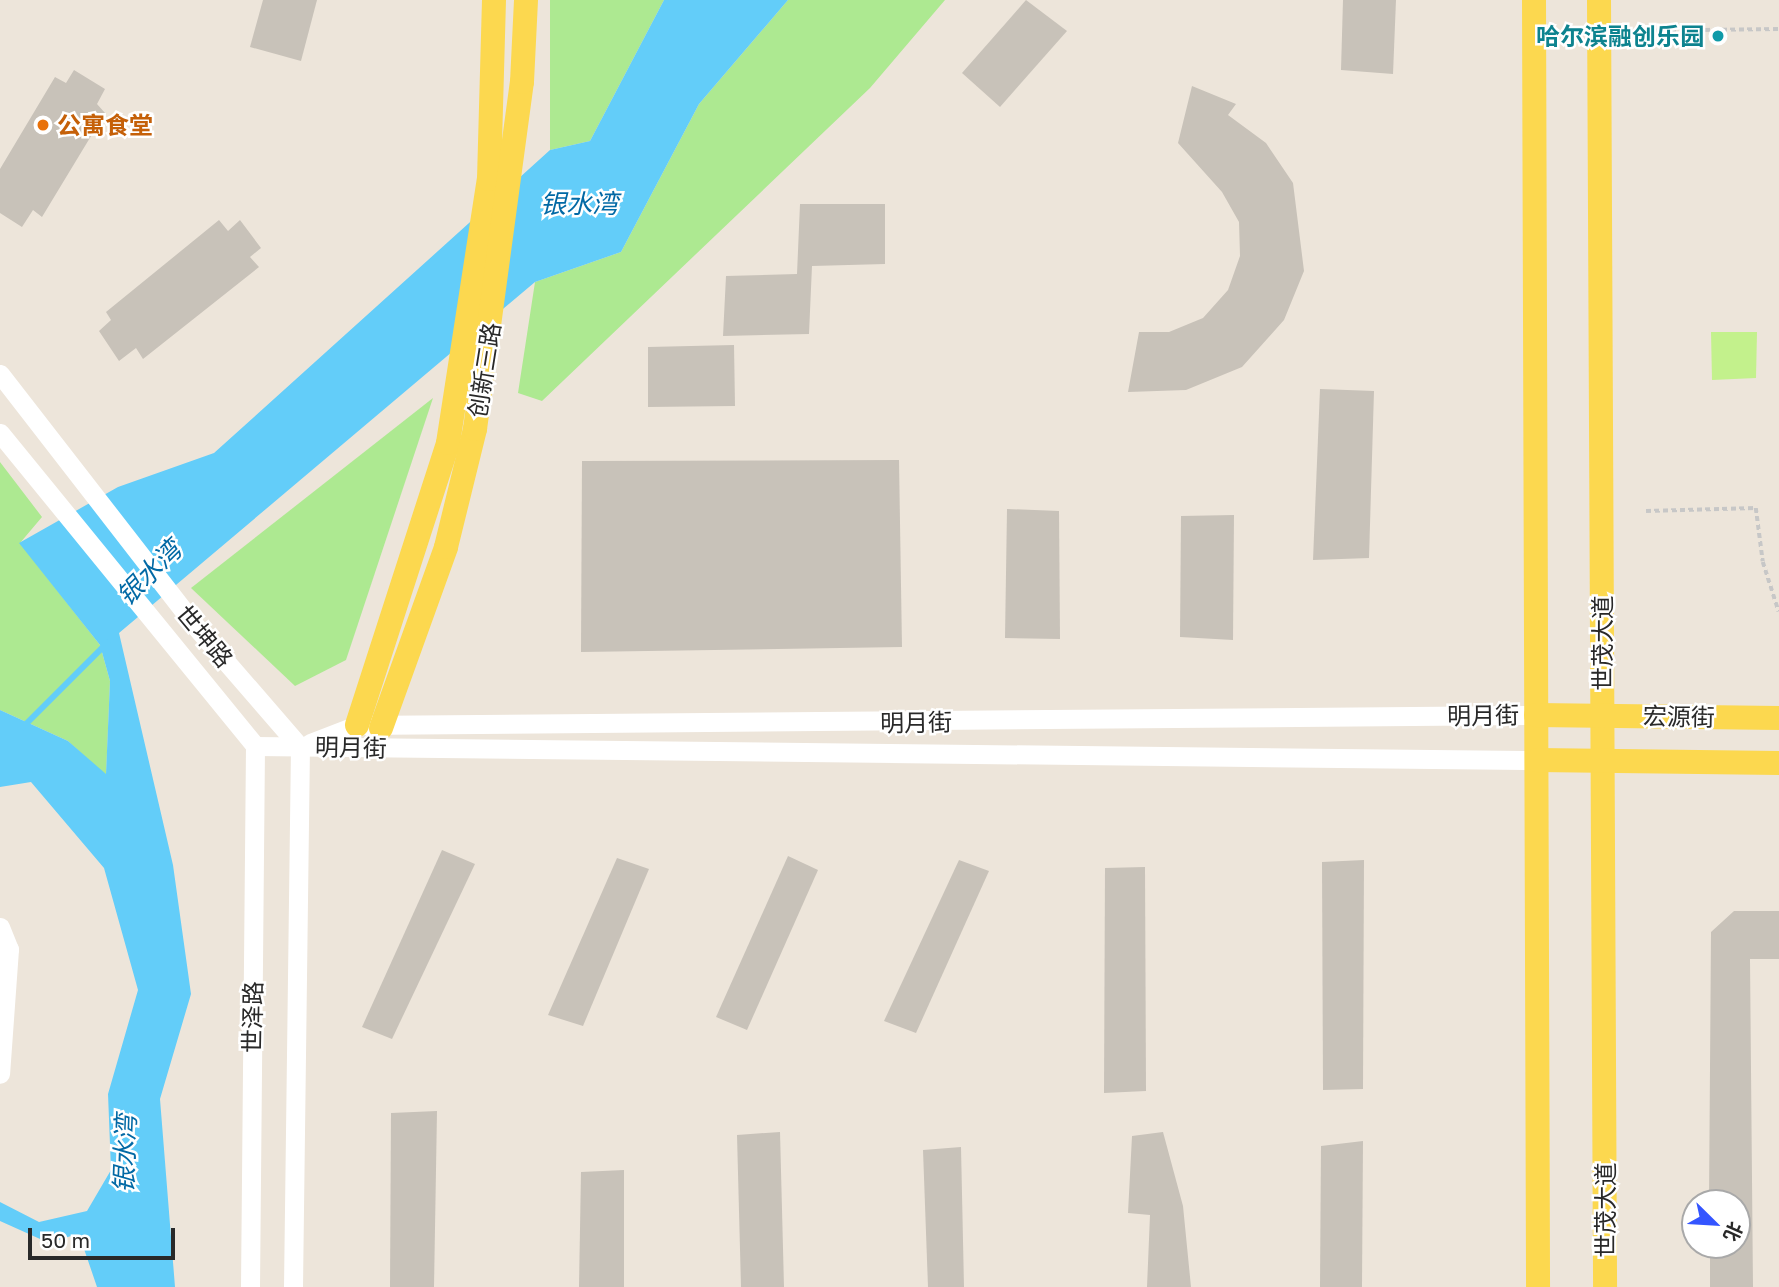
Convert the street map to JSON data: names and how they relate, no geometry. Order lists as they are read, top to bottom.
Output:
{
  "streets": {
    "main road": ["创新三路", "世茂大道", "宏源街"],
    "street": ["世坤路", "明月街", "世泽路"]
  },
  "crossings": [
    ["创新三路", "明月街"],
    ["世坤路", "明月街"],
    ["世坤路", "世泽路"],
    ["世茂大道", "宏源街"],
    ["明月街", "宏源街"],
    ["明月街", "世泽路"]
  ],
  "water": ["银水湾"],
  "places": ["哈尔滨融创乐园", "公寓食堂"],
  "scale_bar": "50 m",
  "north": "bottom right"
}
